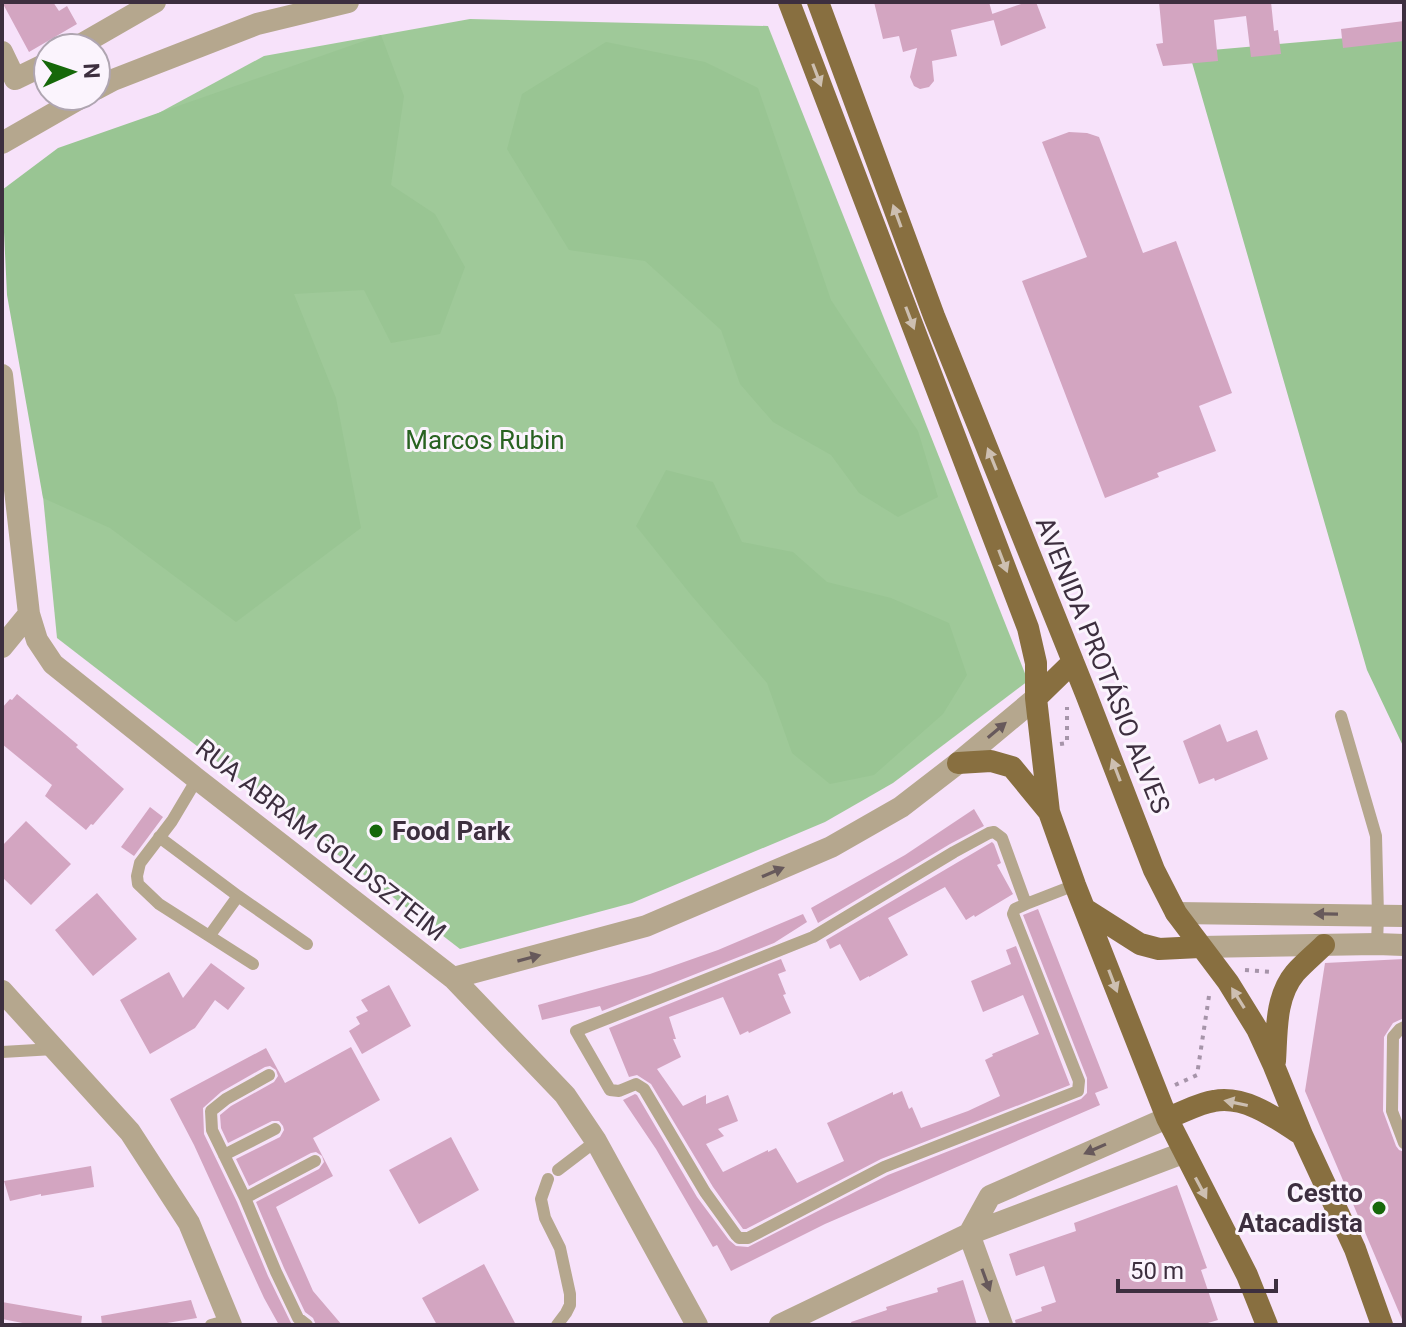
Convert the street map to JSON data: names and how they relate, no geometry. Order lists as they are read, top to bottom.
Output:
{
  "streets": {
    "main road": ["AVENIDA PROTÁSIO ALVES"],
    "street": ["RUA ABRAM GOLDSZTEIM"]
  },
  "parks": ["Marcos Rubin"],
  "places": ["Food Park", "Cestto Atacadista"],
  "scale_bar": "50 m",
  "north": "right"
}
